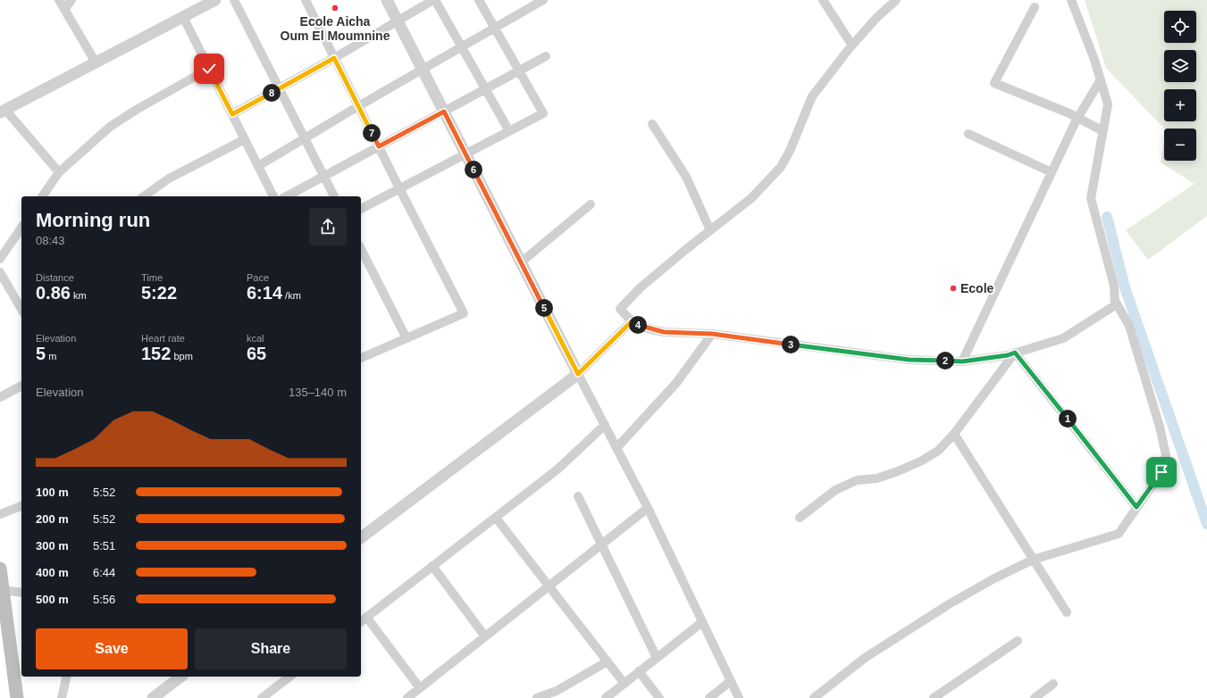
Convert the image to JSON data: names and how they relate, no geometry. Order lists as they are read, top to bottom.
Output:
{
  "places": ["Ecole Aicha Oum El Moumnine", "Ecole"],
  "page": {
    "map_buttons": ["+", "−"],
    "pins": [
      "8",
      "7",
      "6",
      "5",
      "4",
      "3",
      "2",
      "1"
    ],
    "heading": ["Morning run", "08:43"],
    "stats": [
      ["Distance", "0.86 km"],
      ["Time", "5:22"],
      ["Pace", "6:14 /km"],
      ["Elevation", "5 m"],
      ["Heart rate", "152 bpm"],
      ["kcal", "65"]
    ],
    "chart": ["Elevation", "135–140 m"],
    "list": [
      {
        "name": "100 m",
        "note": "5:52"
      },
      {
        "name": "200 m",
        "note": "5:52"
      },
      {
        "name": "300 m",
        "note": "5:51"
      },
      {
        "name": "400 m",
        "note": "6:44"
      },
      {
        "name": "500 m",
        "note": "5:56"
      }
    ],
    "buttons": ["Save", "Share"]
  }
}
